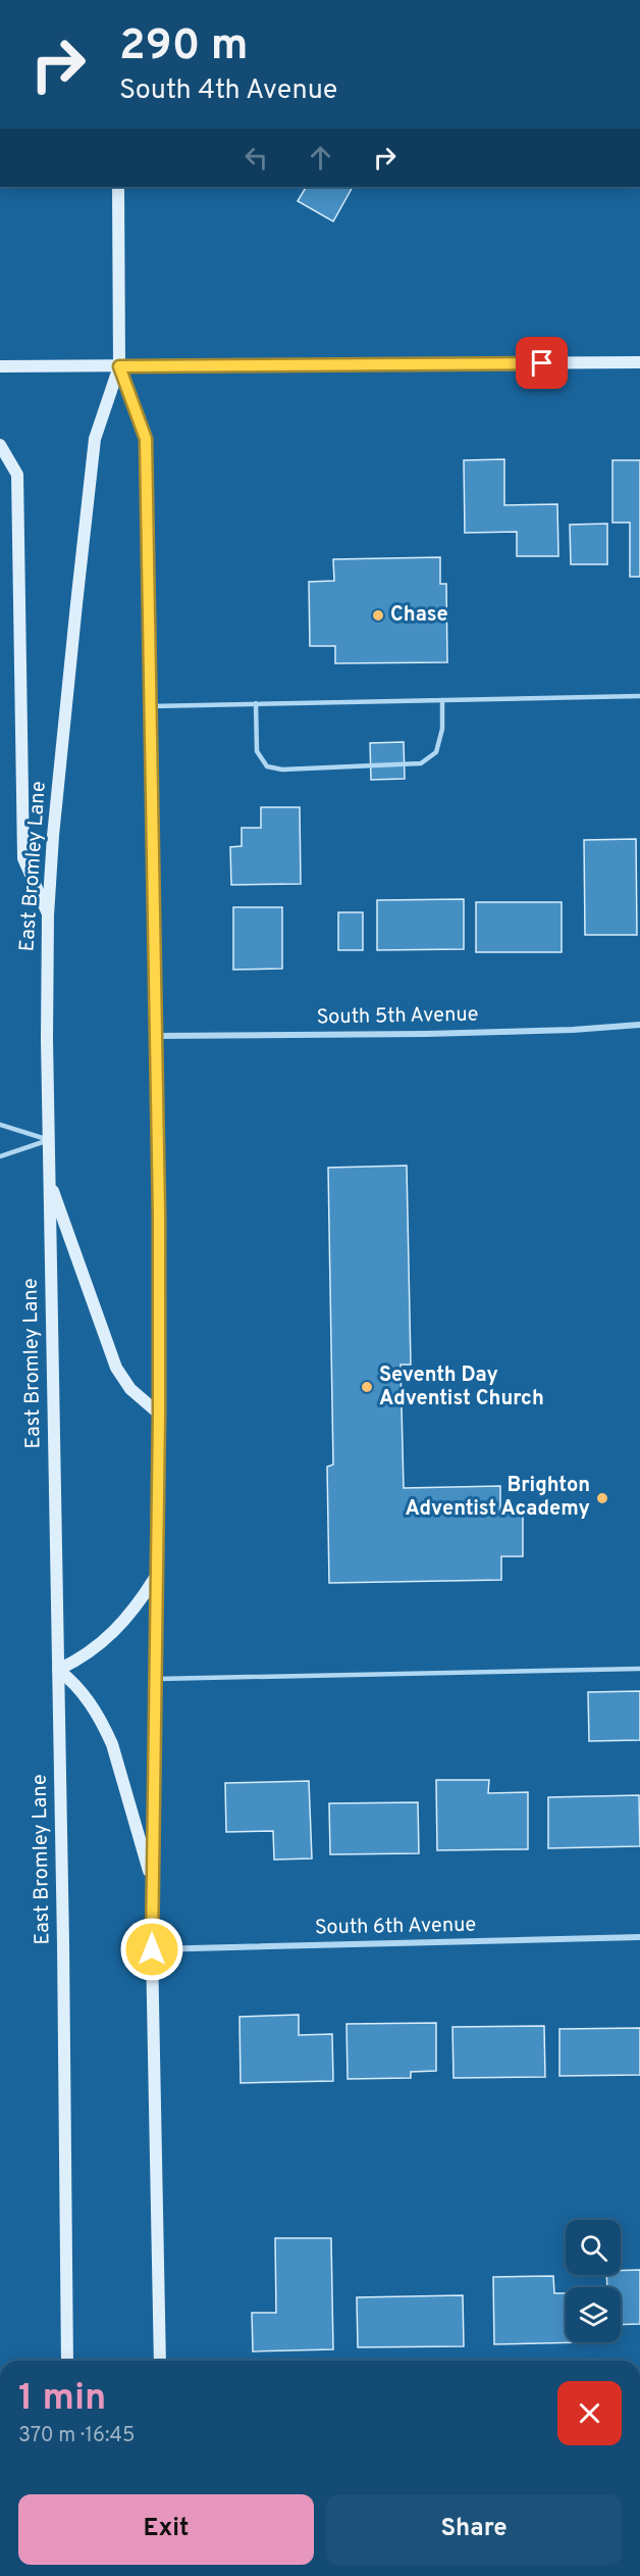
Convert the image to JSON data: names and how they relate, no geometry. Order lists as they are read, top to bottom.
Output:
{
  "streets": {
    "main road": ["East Bromley Lane"],
    "street": ["South 5th Avenue", "South 6th Avenue"]
  },
  "crossings": [
    ["East Bromley Lane", "South 5th Avenue"],
    ["East Bromley Lane", "South 6th Avenue"]
  ],
  "places": ["Chase", "Seventh Day Adventist Church", "Brighton Adventist Academy"],
  "page": {
    "turn": ["290 m", "South 4th Avenue"],
    "heading": ["1 min", "370 m · 16:45"],
    "buttons": ["Exit", "Share"]
  }
}
